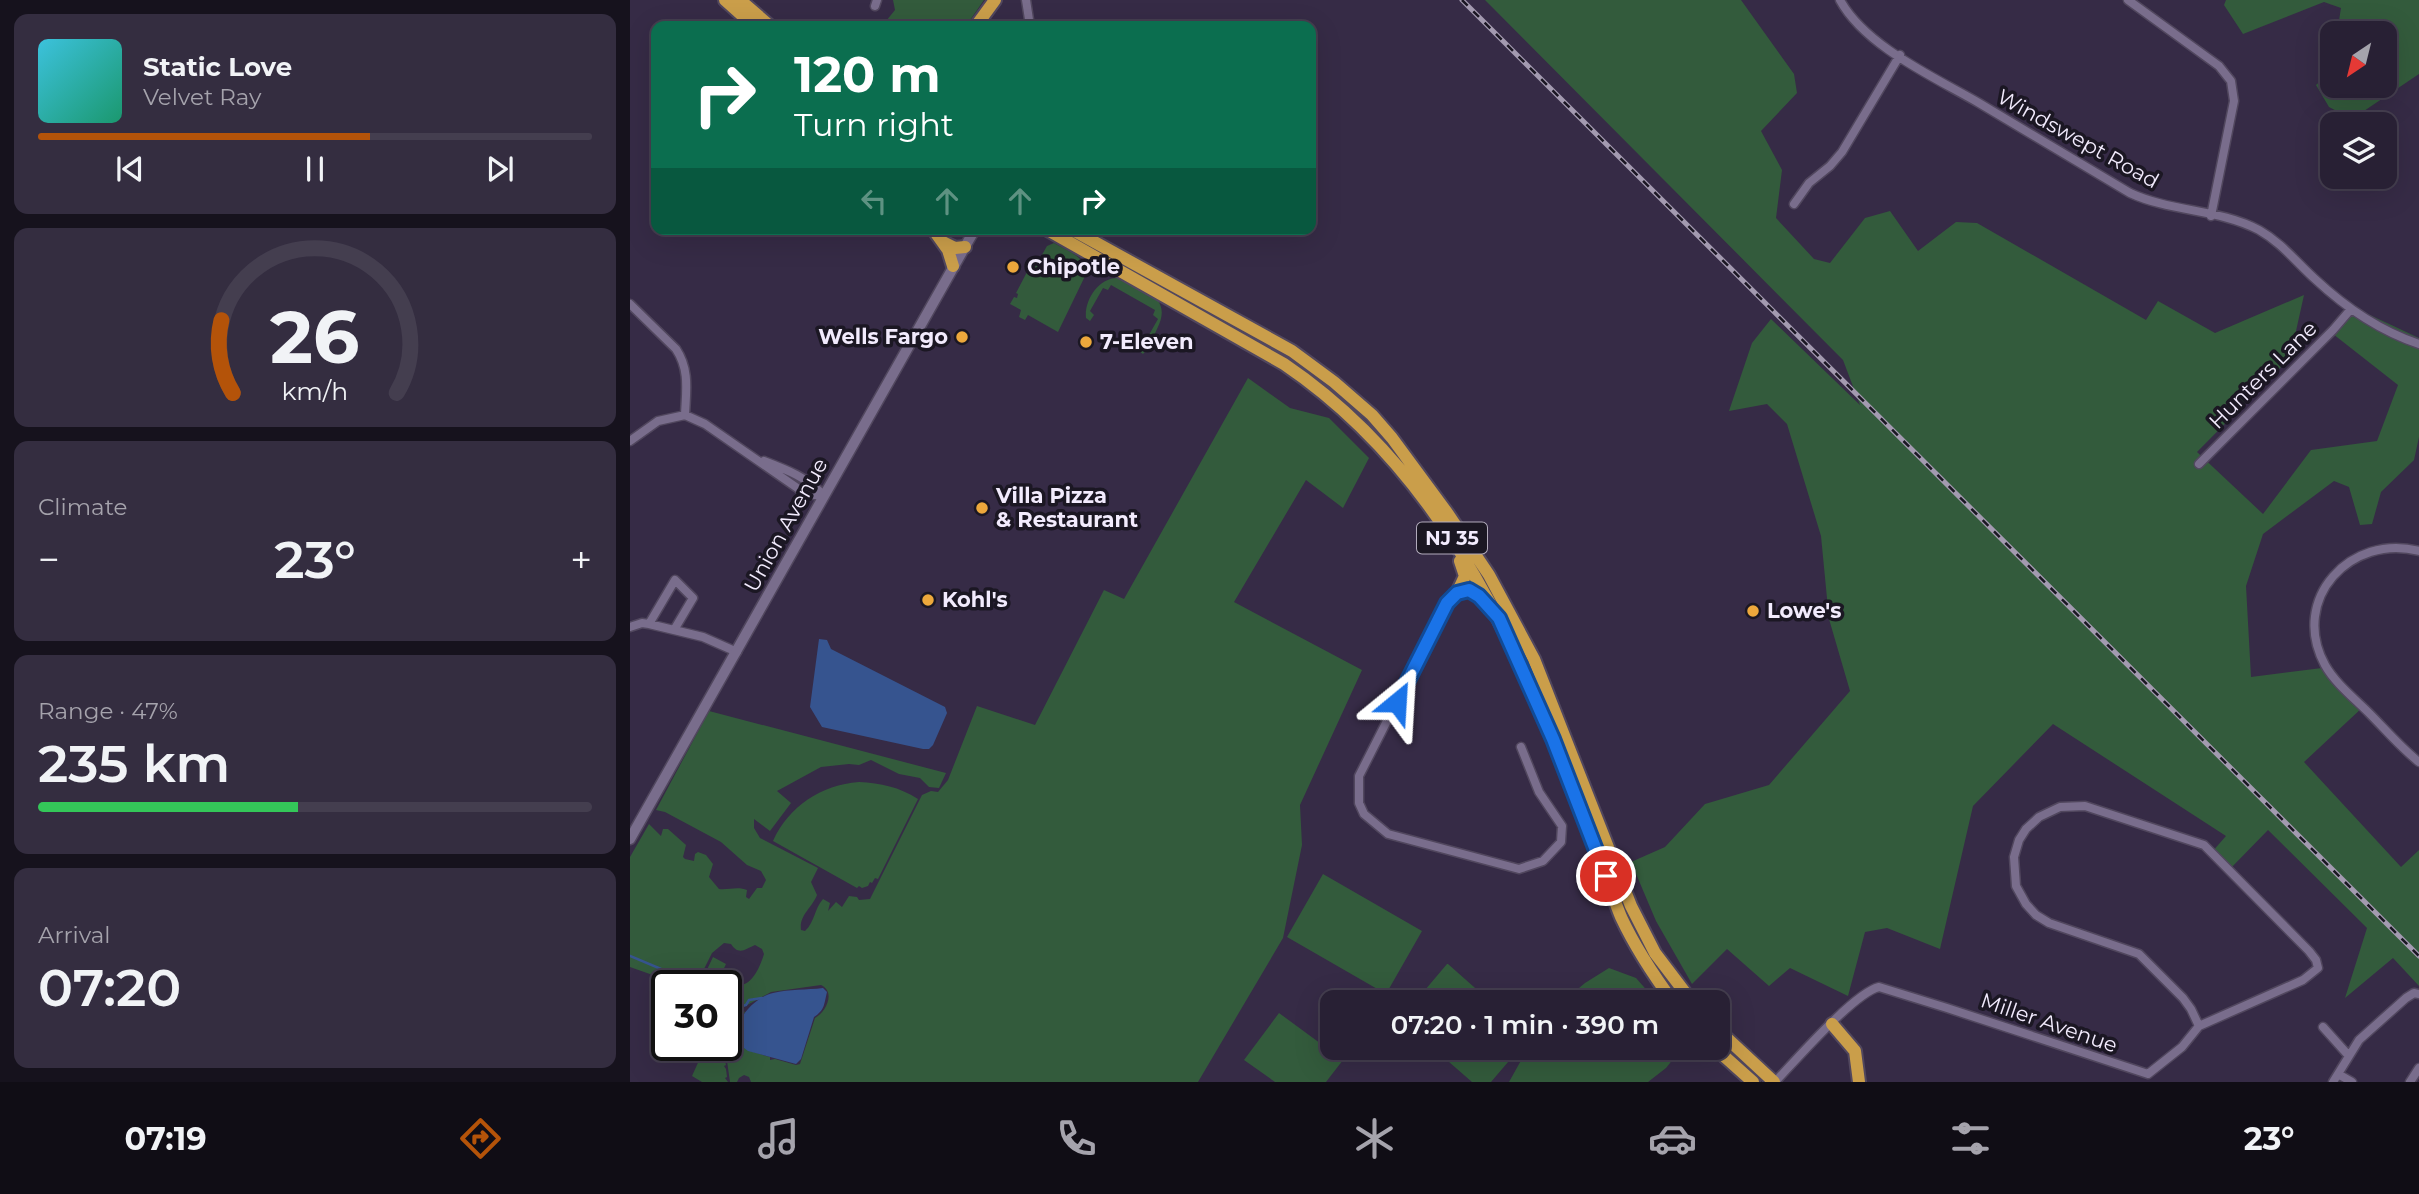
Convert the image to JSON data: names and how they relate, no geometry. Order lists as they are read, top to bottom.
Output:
{
  "streets": {
    "highway": ["NJ 35"],
    "street": [
      "Windswept Road",
      "Hunters Lane",
      "Union Avenue",
      "Miller Avenue"
    ]
  },
  "crossings": [
    ["Windswept Road", "Hunters Lane"]
  ],
  "places": [
    "Chipotle",
    "Wells Fargo",
    "7-Eleven",
    "Villa Pizza & Restaurant",
    "Kohl's",
    "Lowe's"
  ],
  "north": "bottom left",
  "page": {
    "turn": ["120 m", "Turn right"],
    "song": ["Static Love", "Velvet Ray"],
    "tile": [
      "Climate",
      ["Range · 47%", "235 km"],
      ["Arrival", "07:20"]
    ],
    "heat": ["−", "23°", "+"],
    "limit": "30",
    "trip": "07:20 · 1 min · 390 m",
    "tabs": ["07:19", "23°"],
    "gauge": ["26", "km/h"]
  }
}
